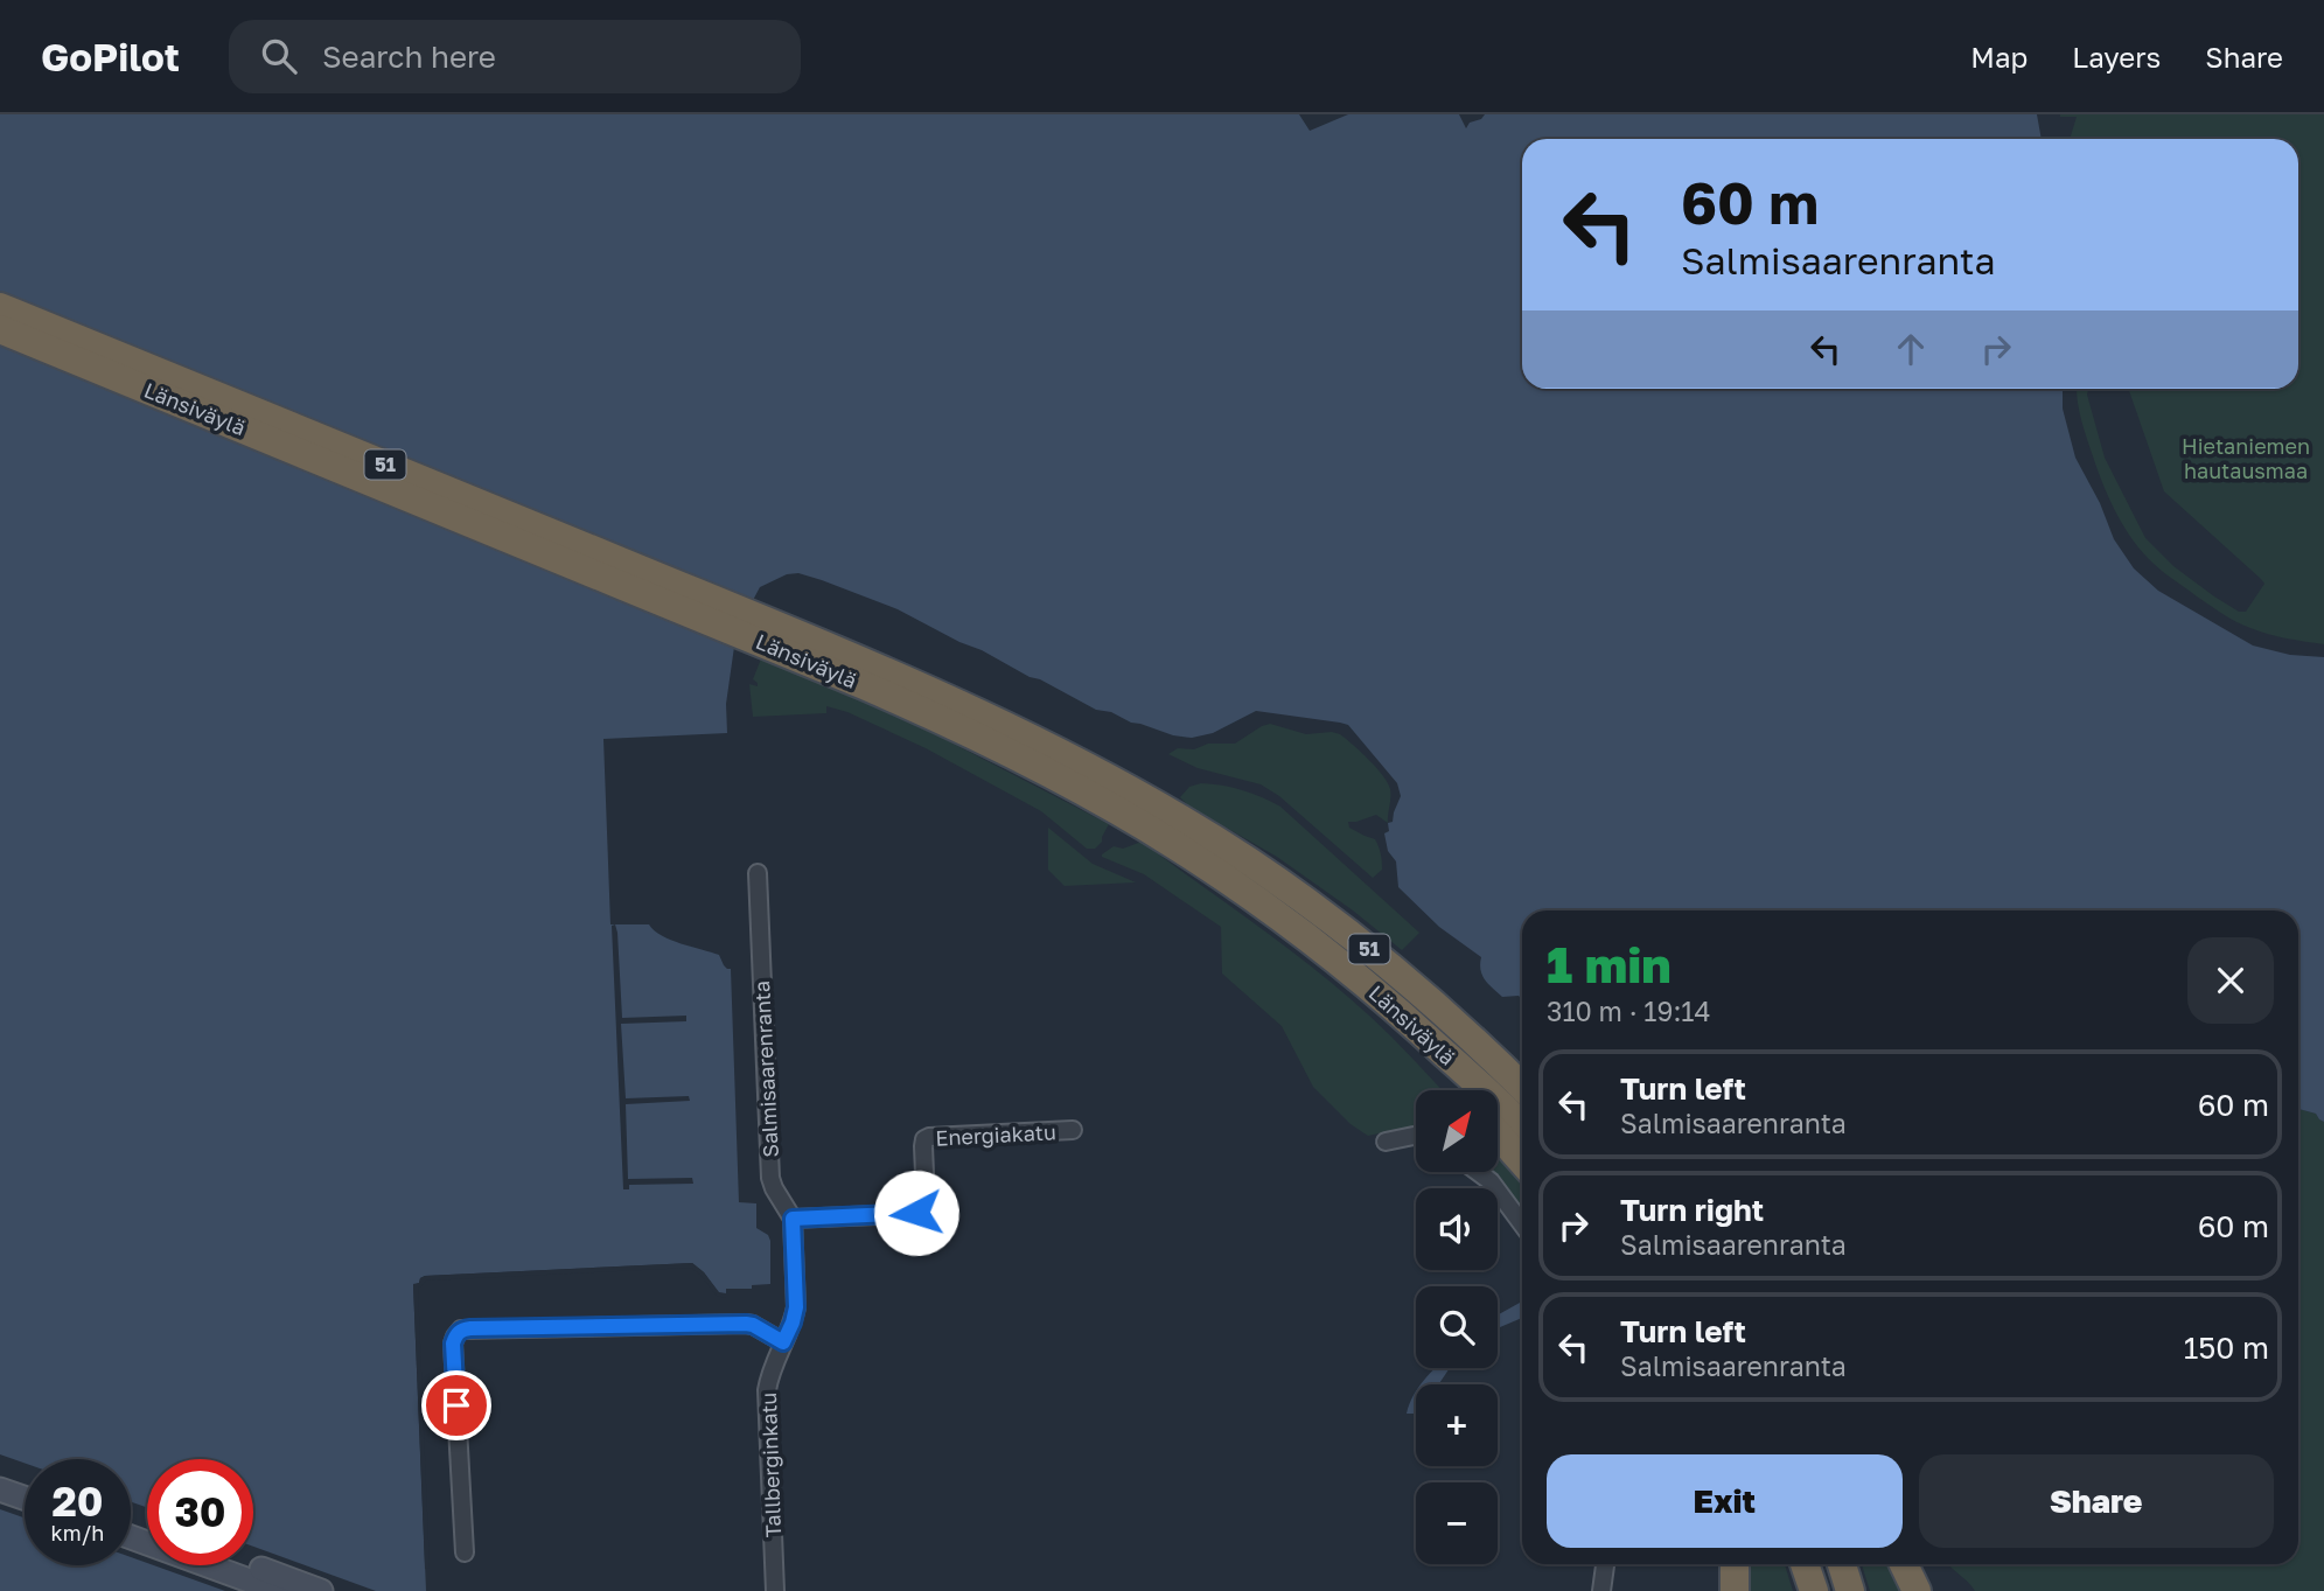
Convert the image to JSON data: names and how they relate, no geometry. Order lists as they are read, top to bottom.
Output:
{
  "streets": {
    "highway": ["Länsiväylä", "51"],
    "street": ["Salmisaarenranta", "Energiakatu", "Tallberginkatu"]
  },
  "crossings": [
    ["Salmisaarenranta", "Energiakatu"],
    ["Salmisaarenranta", "Tallberginkatu"]
  ],
  "parks": ["Hietaniemen hautausmaa"],
  "north": "top right",
  "page": {
    "header": "GoPilot",
    "search": "Search here",
    "nav": ["Map", "Layers", "Share"],
    "turn": ["60 m", "Salmisaarenranta"],
    "heading": ["1 min", "310 m · 19:14"],
    "list": [
      {
        "name": "Turn left",
        "note": "Salmisaarenranta",
        "value": "60 m"
      },
      {
        "name": "Turn right",
        "note": "Salmisaarenranta",
        "value": "60 m"
      },
      {
        "name": "Turn left",
        "note": "Salmisaarenranta",
        "value": "150 m"
      }
    ],
    "map_buttons": ["+", "−"],
    "buttons": ["Exit", "Share"],
    "speed": "20 km/h",
    "limit": "30"
  }
}
